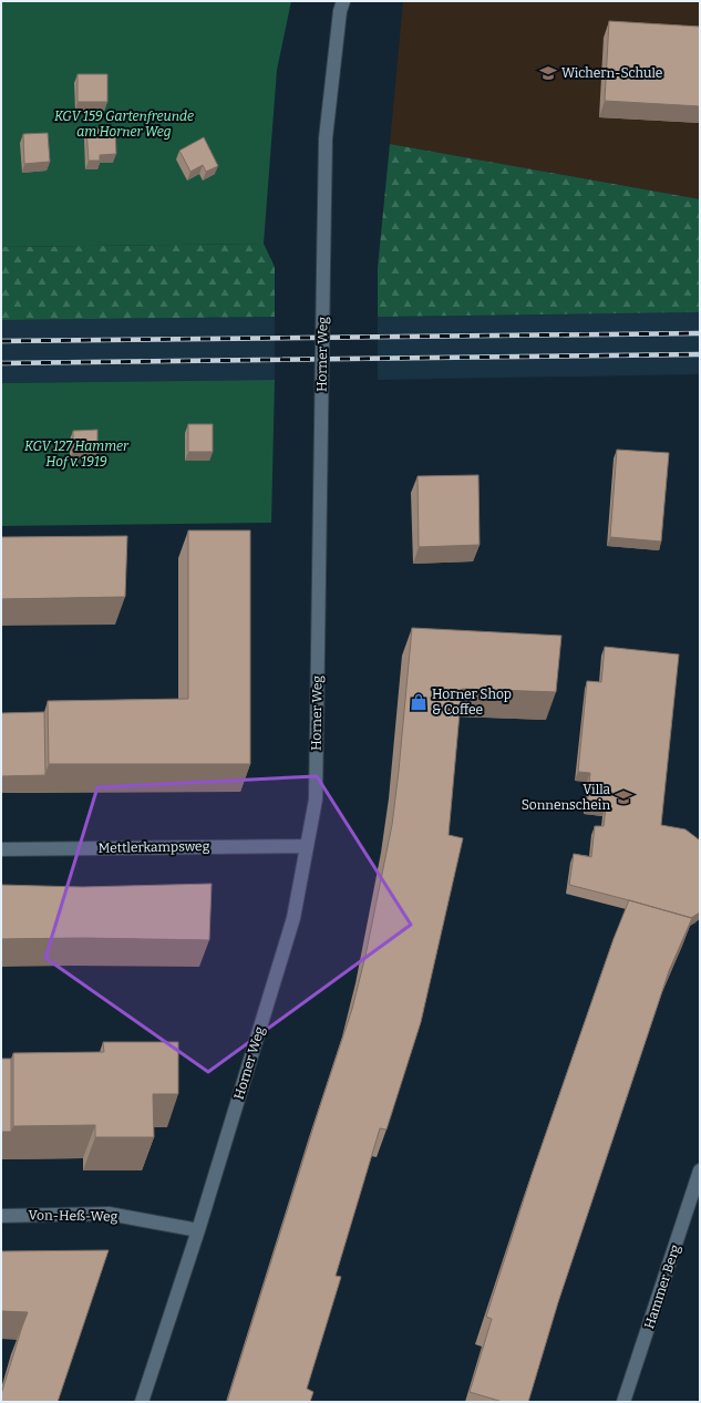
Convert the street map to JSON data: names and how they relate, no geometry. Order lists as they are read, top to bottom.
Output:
{
  "streets": {
    "street": [
      "Horner Weg",
      "Mettlerkampsweg",
      "Von-Heß-Weg",
      "Hammer Berg"
    ]
  },
  "crossings": [
    ["Horner Weg", "Mettlerkampsweg"],
    ["Horner Weg", "Von-Heß-Weg"]
  ],
  "parks": ["KGV 159 Gartenfreunde am Horner Weg", "KGV 127 Hammer Hof v. 1919"],
  "places": {
    "school or university": ["Wichern-Schule", "Villa Sonnenschein"],
    "shop": ["Horner Shop & Coffee"]
  }
}
